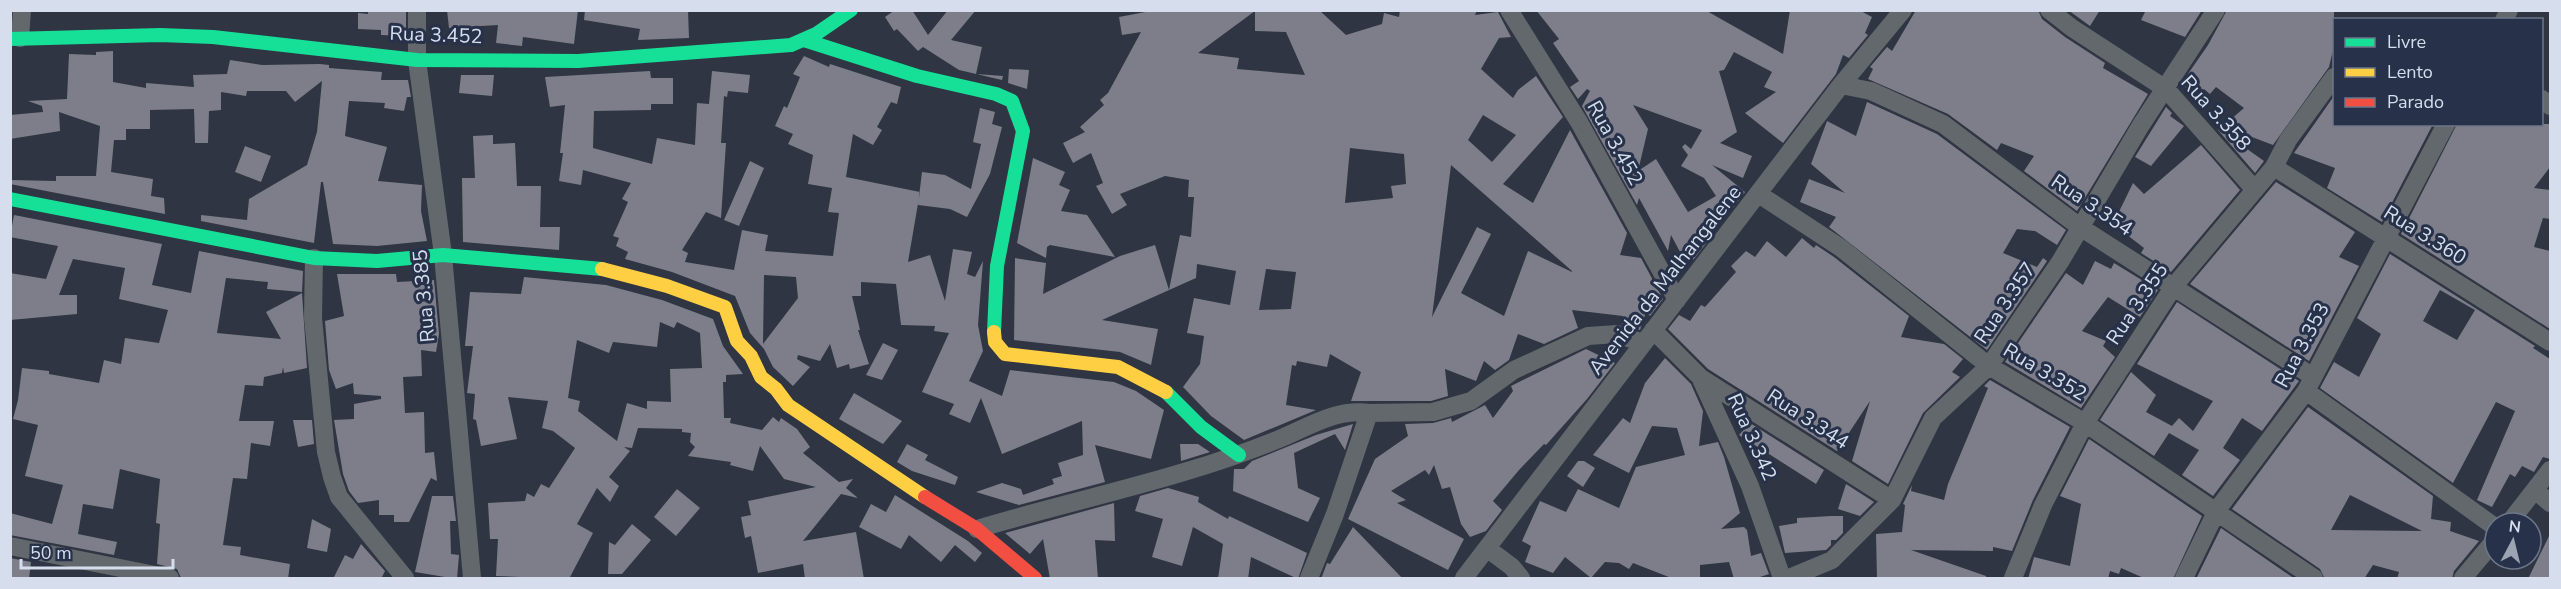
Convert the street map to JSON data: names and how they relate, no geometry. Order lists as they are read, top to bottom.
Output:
{
  "streets": {
    "street": [
      "Rua 3.452",
      "Rua 3.358",
      "Rua 3.354",
      "Rua 3.360",
      "Avenida da Malhangalene",
      "Rua 3.385",
      "Rua 3.357",
      "Rua 3.355",
      "Rua 3.353",
      "Rua 3.352",
      "Rua 3.344",
      "Rua 3.342"
    ]
  },
  "crossings": [
    ["Rua 3.452", "Avenida da Malhangalene"],
    ["Rua 3.452", "Rua 3.385"],
    ["Rua 3.358", "Rua 3.357"],
    ["Rua 3.358", "Rua 3.355"],
    ["Rua 3.354", "Avenida da Malhangalene"],
    ["Rua 3.354", "Rua 3.357"],
    ["Rua 3.354", "Rua 3.355"],
    ["Rua 3.354", "Rua 3.353"],
    ["Rua 3.360", "Rua 3.355"],
    ["Rua 3.360", "Rua 3.353"],
    ["Avenida da Malhangalene", "Rua 3.352"],
    ["Avenida da Malhangalene", "Rua 3.342"],
    ["Rua 3.357", "Rua 3.352"],
    ["Rua 3.357", "Rua 3.344"],
    ["Rua 3.355", "Rua 3.352"],
    ["Rua 3.353", "Rua 3.352"],
    ["Rua 3.344", "Rua 3.342"]
  ],
  "legend": ["Livre", "Lento", "Parado"],
  "scale_bar": "50 m",
  "north": "top"
}
